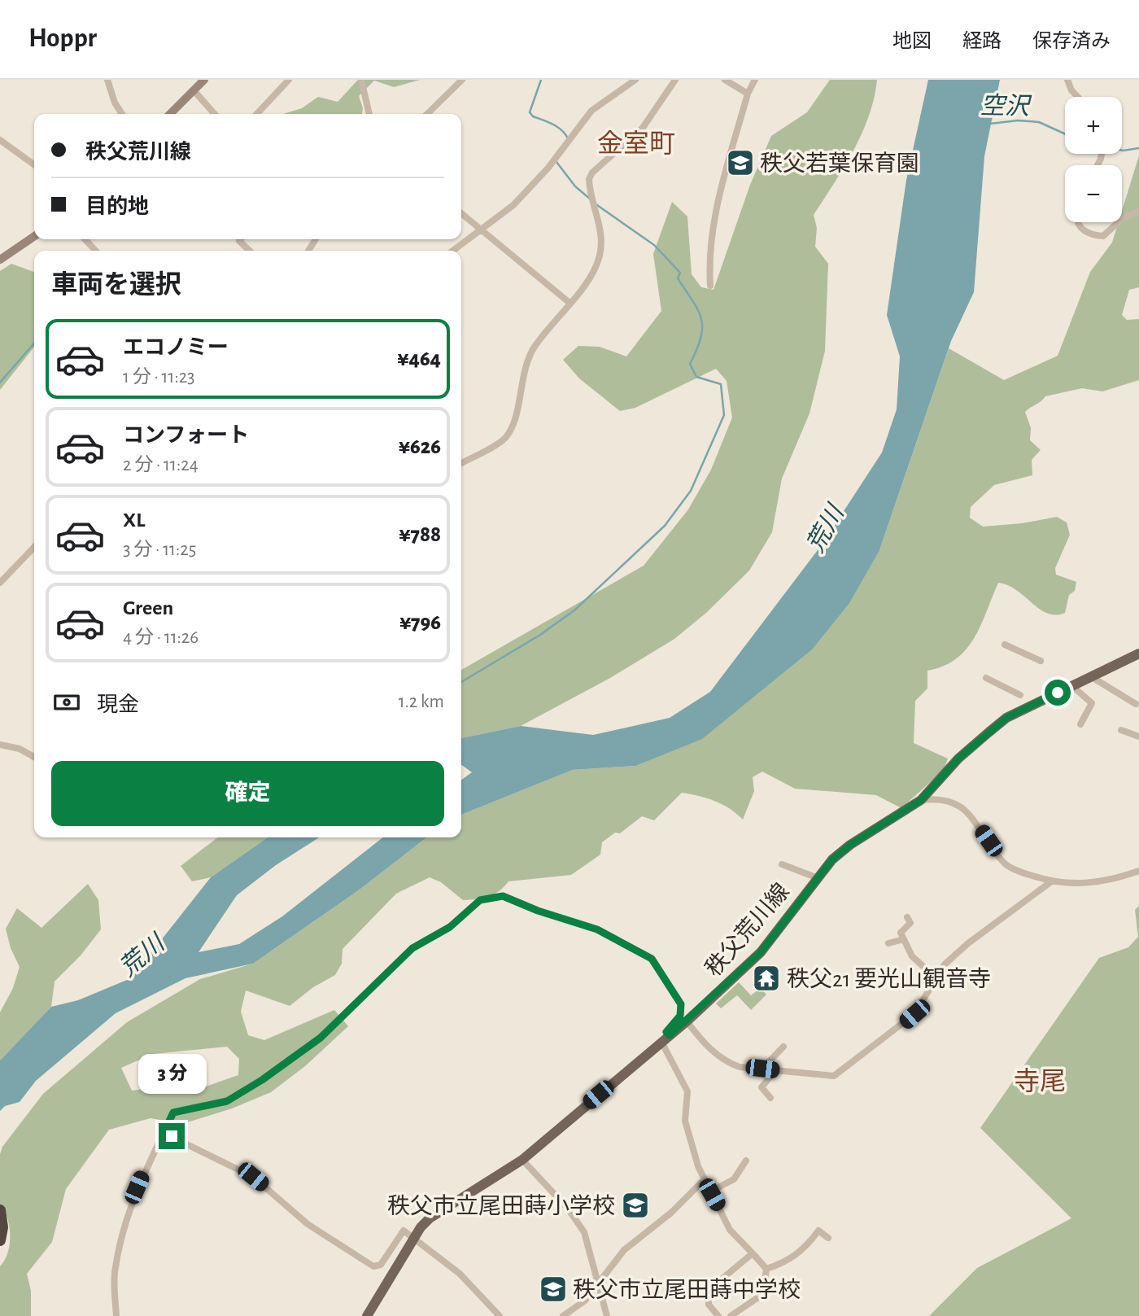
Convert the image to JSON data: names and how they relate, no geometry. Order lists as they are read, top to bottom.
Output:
{
  "streets": {
    "main road": ["秩父荒川線"]
  },
  "districts": ["金室町", "寺尾"],
  "water": ["空沢", "荒川"],
  "places": {
    "school or university": ["秩父若葉保育園", "秩父市立尾田蒔小学校", "秩父市立尾田蒔中学校"],
    "temple": ["秩父21 要光山観音寺"]
  },
  "page": {
    "header": "Hoppr",
    "nav": ["地図", "経路", "保存済み"],
    "map_buttons": ["+", "−"],
    "banner": ["秩父荒川線", "目的地"],
    "heading": "車両を選択",
    "list": [
      {
        "name": "エコノミー",
        "note": "1 分 · 11:23",
        "value": "¥464"
      },
      {
        "name": "コンフォート",
        "note": "2 分 · 11:24",
        "value": "¥626"
      },
      {
        "name": "XL",
        "note": "3 分 · 11:25",
        "value": "¥788"
      },
      {
        "name": "Green",
        "note": "4 分 · 11:26",
        "value": "¥796"
      }
    ],
    "pay": ["現金", "1.2 km"],
    "buttons": "確定",
    "bubble": "3 分"
  }
}
